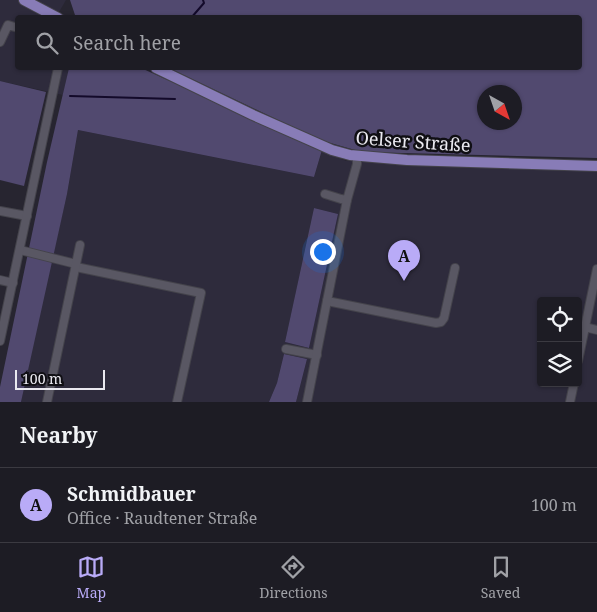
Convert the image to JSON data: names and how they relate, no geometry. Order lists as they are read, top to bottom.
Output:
{
  "streets": {
    "main road": ["Oelser Straße"]
  },
  "scale_bar": "100 m",
  "north": "bottom right",
  "page": {
    "search": "Search here",
    "pins": "A",
    "scale": "100 m",
    "heading": "Nearby",
    "list": [
      {
        "mark": "A",
        "name": "Schmidbauer",
        "note": "Office · Raudtener Straße",
        "value": "100 m"
      }
    ],
    "nav": ["Map", "Directions", "Saved"]
  }
}
